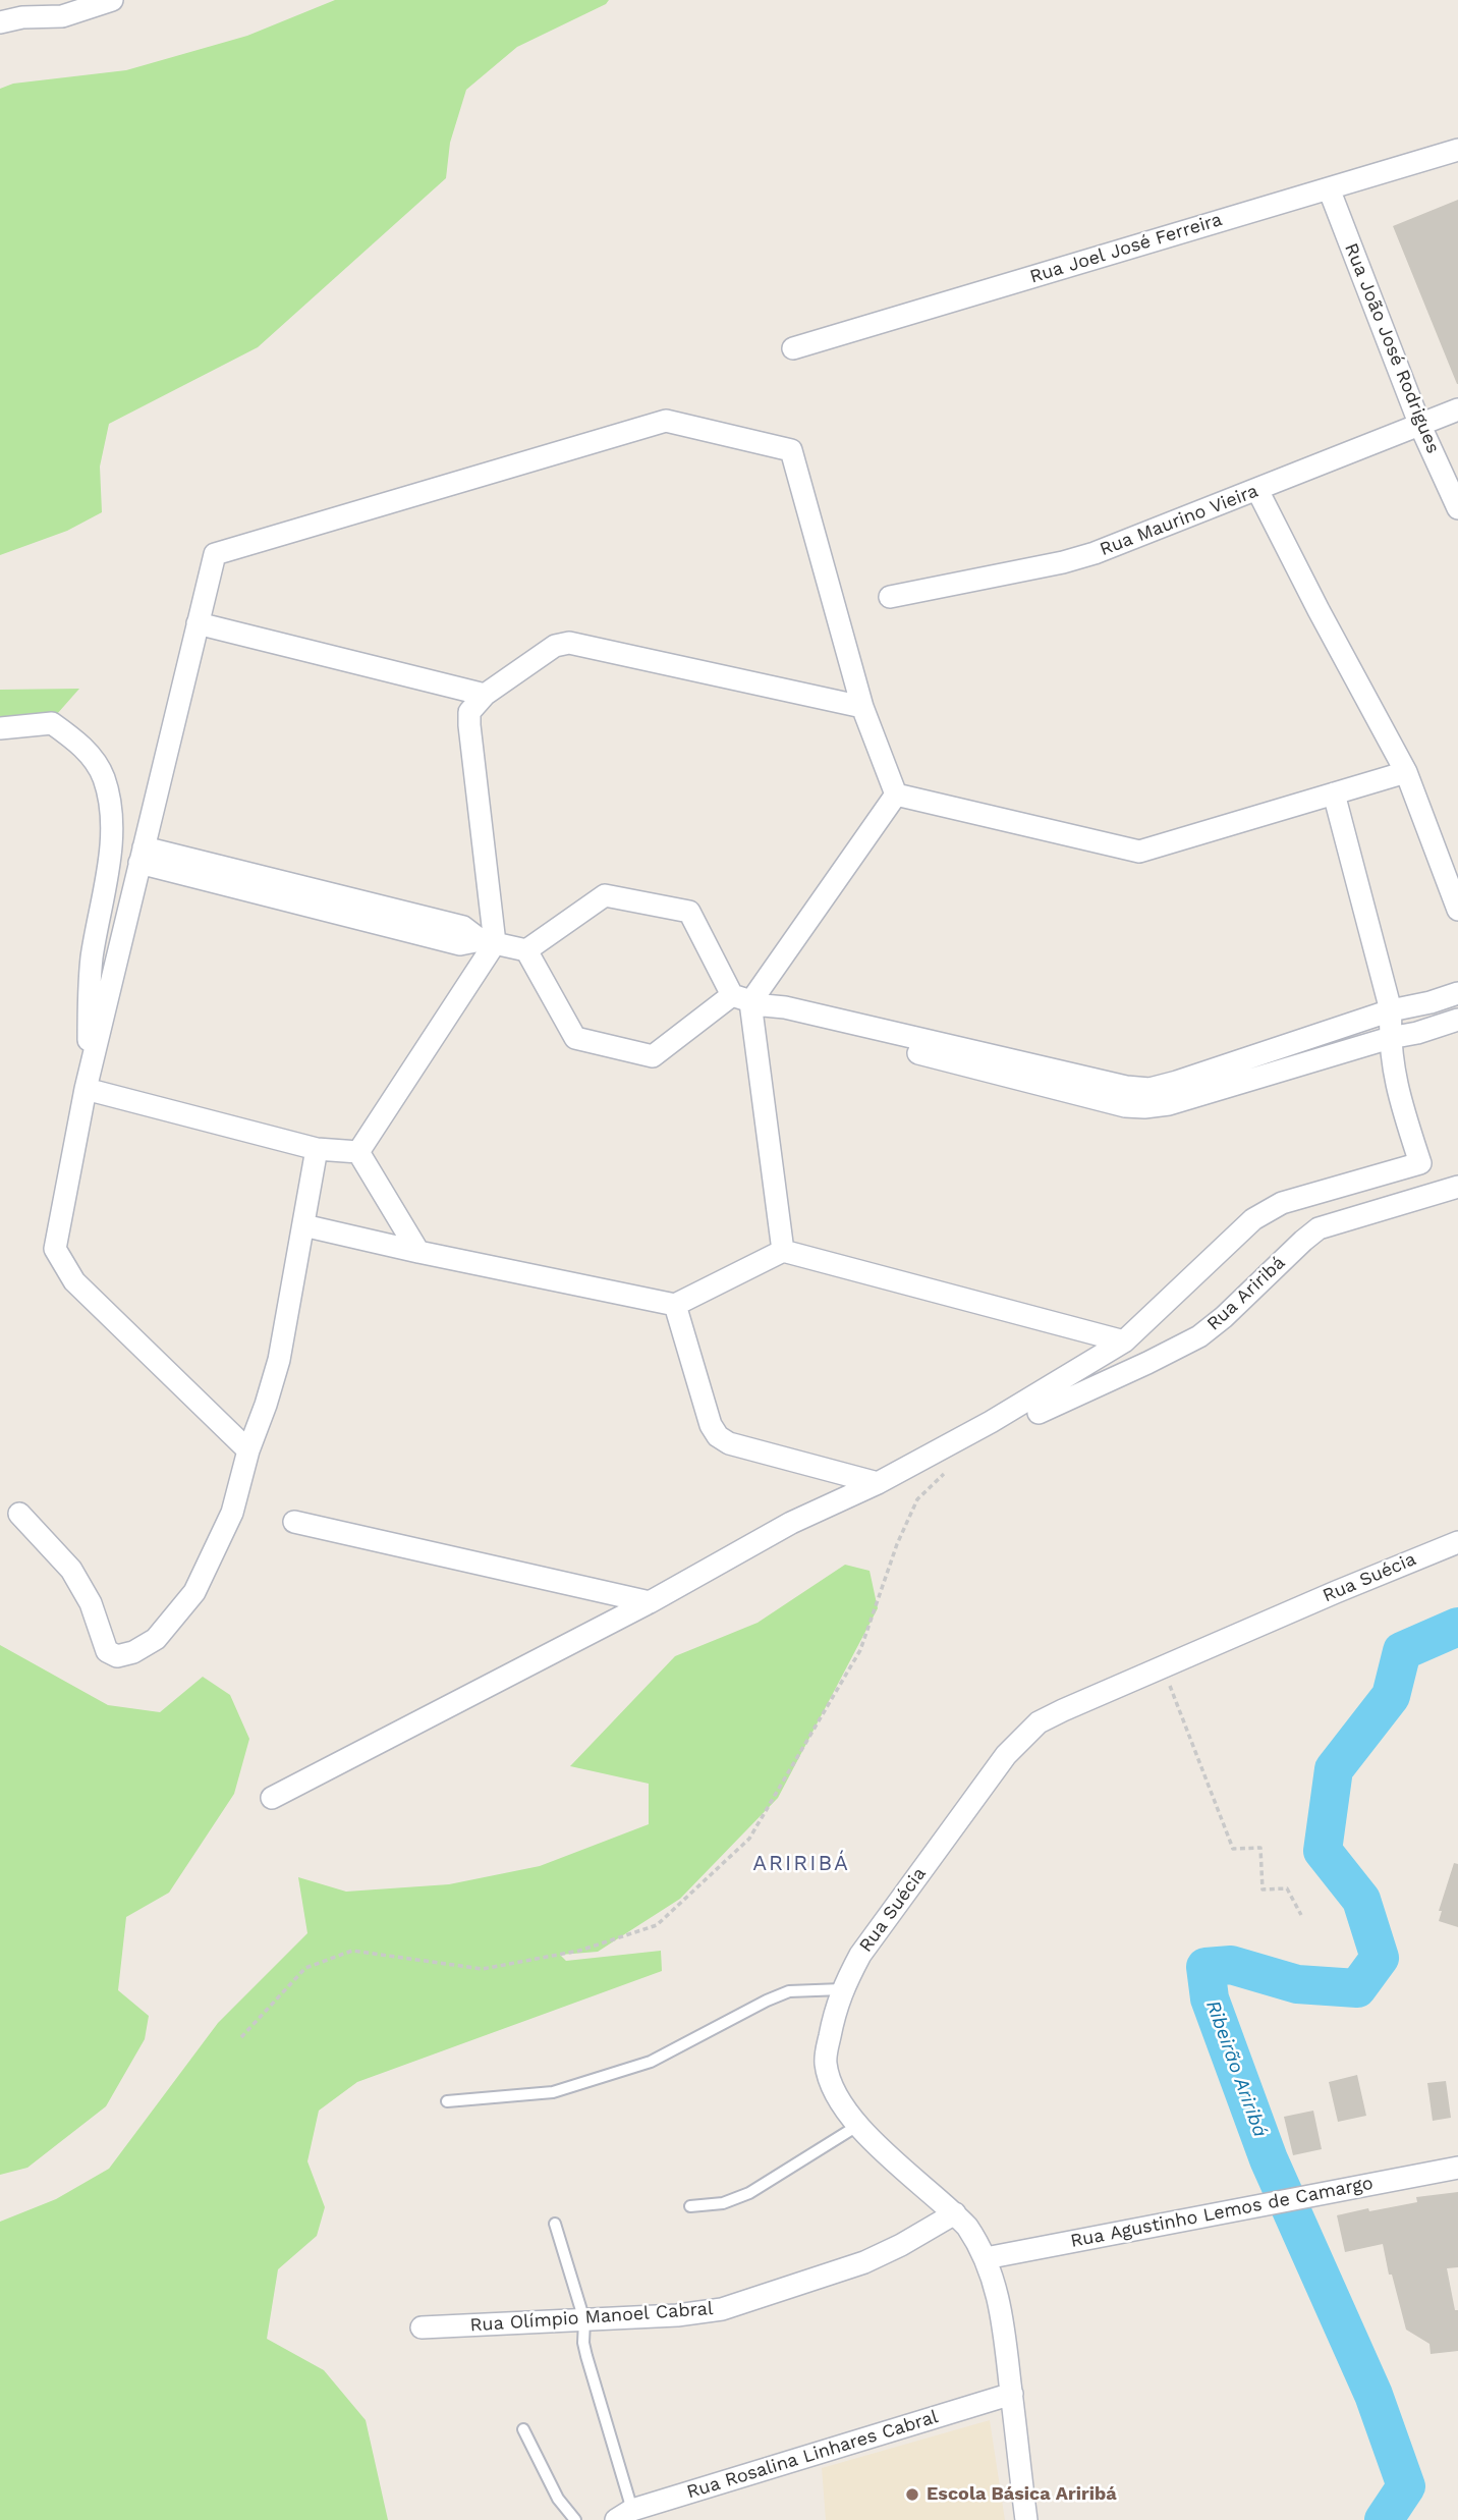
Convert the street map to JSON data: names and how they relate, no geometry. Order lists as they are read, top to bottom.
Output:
{
  "streets": {
    "street": [
      "Rua Joel José Ferreira",
      "Rua João José Rodrigues",
      "Rua Maurino Vieira",
      "Rua Ariribá",
      "Rua Suécia",
      "Rua Agustinho Lemos de Camargo",
      "Rua Olímpio Manoel Cabral",
      "Rua Rosalina Linhares Cabral"
    ]
  },
  "crossings": [
    ["Rua Joel José Ferreira", "Rua João José Rodrigues"],
    ["Rua João José Rodrigues", "Rua Maurino Vieira"],
    ["Rua Suécia", "Rua Agustinho Lemos de Camargo"],
    ["Rua Suécia", "Rua Olímpio Manoel Cabral"],
    ["Rua Suécia", "Rua Rosalina Linhares Cabral"]
  ],
  "districts": ["ARIRIBÁ"],
  "water": ["Ribeirão Ariribá"],
  "places": ["Escola Básica Ariribá"]
}
